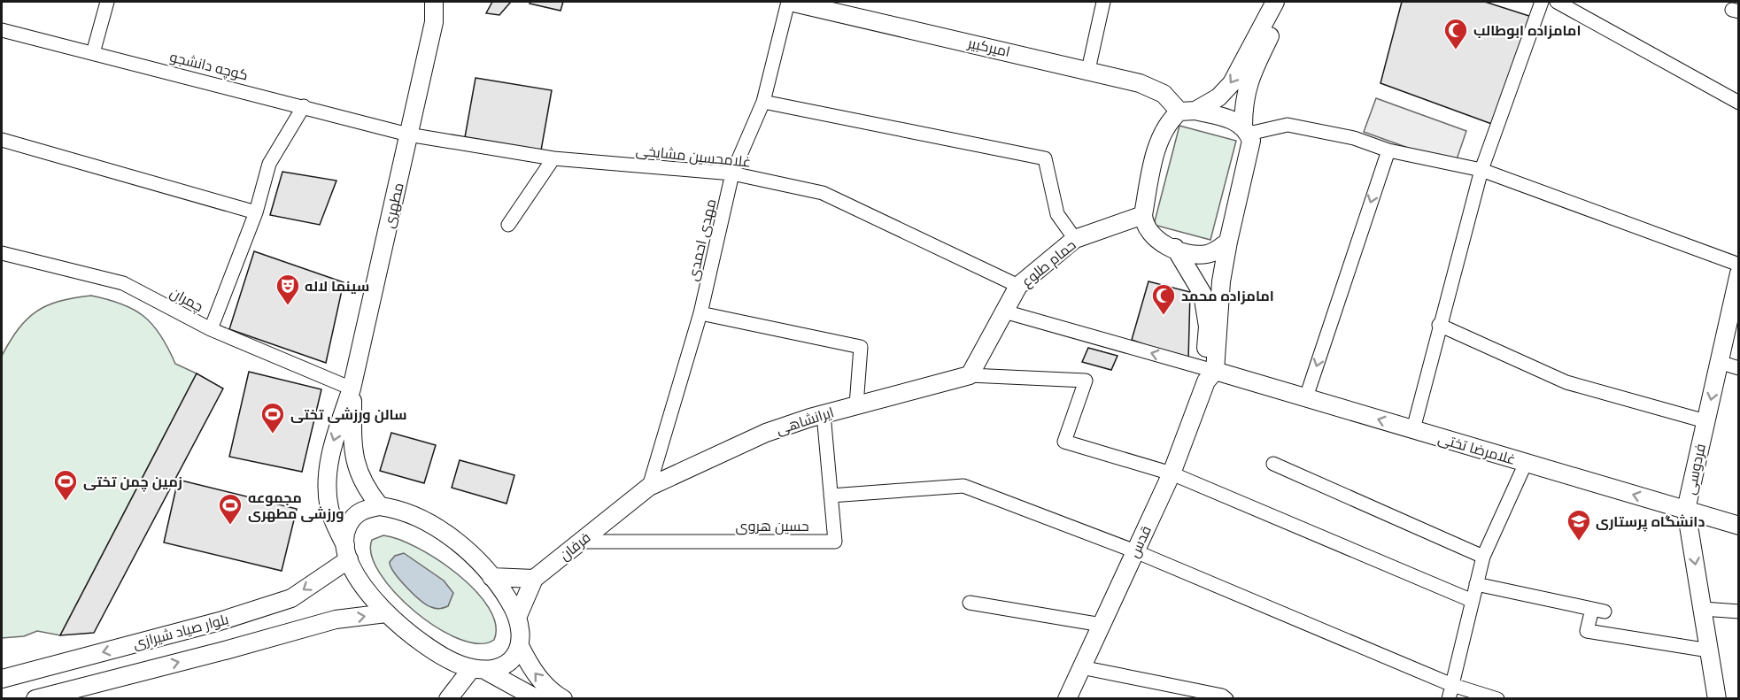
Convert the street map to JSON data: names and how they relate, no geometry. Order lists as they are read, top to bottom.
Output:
{
  "streets": {
    "main road": [
      "امیرکبیر",
      "مطهری",
      "حمام طلوع",
      "ایرانشاهی",
      "غلامرضا تختی",
      "فردوسی",
      "قدس",
      "فرفان",
      "بلوار صیاد شیرازی"
    ],
    "street": [
      "کوچه دانشجو",
      "غلامحسین مشایخی",
      "مهدی احمدی",
      "چمران",
      "حسین هروی"
    ]
  },
  "crossings": [
    ["امیرکبیر", "مهدی احمدی"],
    ["امیرکبیر", "حمام طلوع"],
    ["امیرکبیر", "قدس"],
    ["کوچه دانشجو", "غلامحسین مشایخی"],
    ["کوچه دانشجو", "مطهری"],
    ["غلامحسین مشایخی", "مطهری"],
    ["غلامحسین مشایخی", "مهدی احمدی"],
    ["غلامحسین مشایخی", "حمام طلوع"],
    ["مطهری", "چمران"],
    ["مطهری", "بلوار صیاد شیرازی"],
    ["مهدی احمدی", "ایرانشاهی"],
    ["مهدی احمدی", "فرفان"],
    ["حمام طلوع", "ایرانشاهی"],
    ["حمام طلوع", "قدس"],
    ["ایرانشاهی", "حسین هروی"],
    ["ایرانشاهی", "فرفان"],
    ["غلامرضا تختی", "فردوسی"],
    ["غلامرضا تختی", "قدس"],
    ["حسین هروی", "فرفان"]
  ],
  "one_way": ["غلامرضا تختی", "فردوسی"],
  "places": {
    "mosque": ["امامزاده ابوطالب", "امامزاده محمد"],
    "theatre": ["سینما لاله"],
    "sports": ["سالن ورزشی تختی", "زمین چمن تختی", "مجموعه ورزشی مطهری"],
    "school or university": ["دانشگاه پرستاری"]
  }
}
